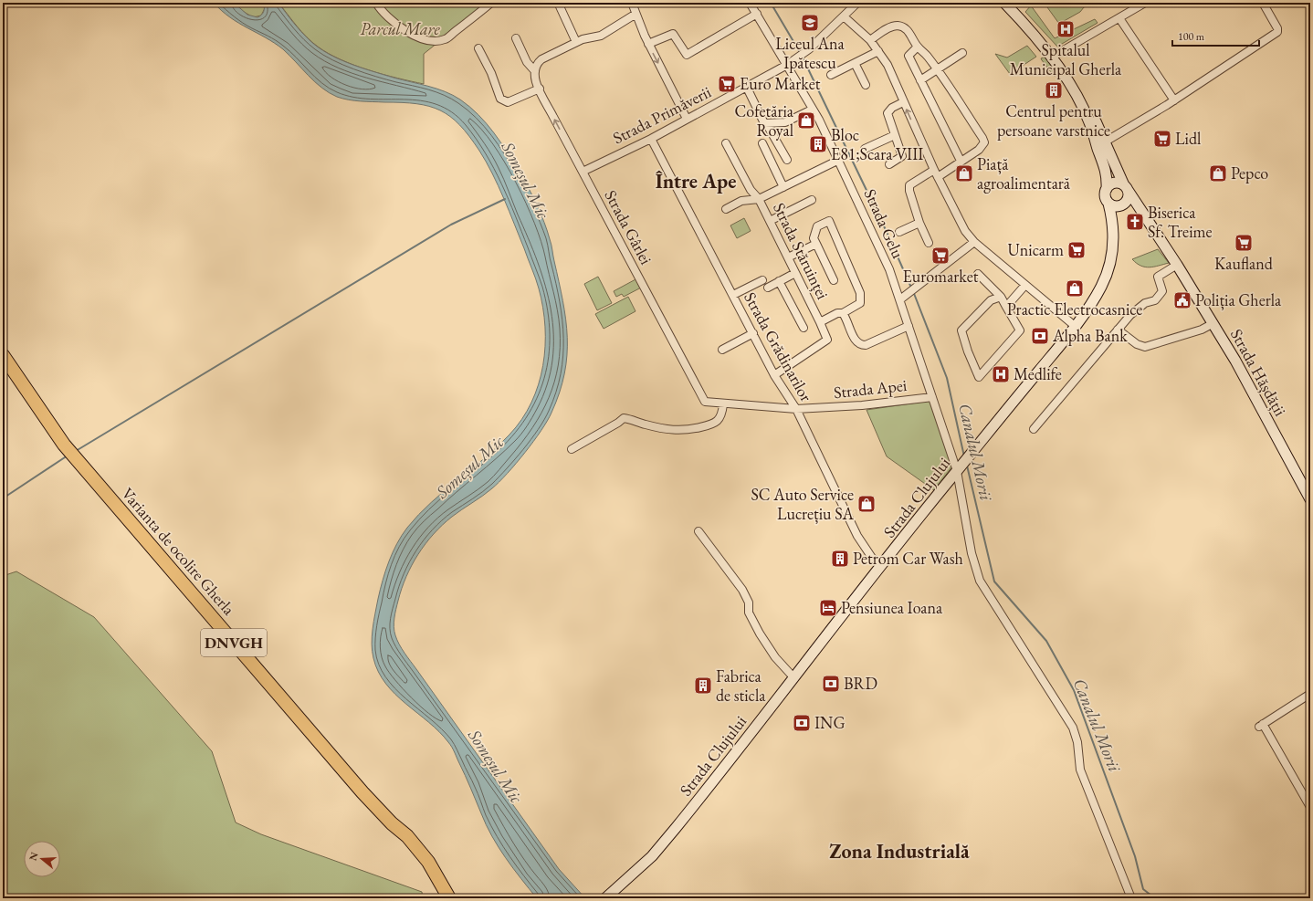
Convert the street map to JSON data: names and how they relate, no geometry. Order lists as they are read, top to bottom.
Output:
{
  "streets": {
    "highway": ["Varianta de ocolire Gherla", "DNVGH"],
    "main road": ["Strada Hășdății", "Strada Clujului"],
    "street": [
      "Strada Primăverii",
      "Strada Gelu",
      "Strada Gârlei",
      "Strada Stăruinței",
      "Strada Grădinarilor",
      "Strada Apei"
    ]
  },
  "crossings": [
    ["Strada Primăverii", "Strada Gelu"],
    ["Strada Primăverii", "Strada Gârlei"],
    ["Strada Primăverii", "Strada Grădinarilor"],
    ["Strada Gelu", "Strada Stăruinței"],
    ["Strada Gelu", "Strada Apei"],
    ["Strada Gelu", "Strada Clujului"],
    ["Strada Gârlei", "Strada Apei"],
    ["Strada Stăruinței", "Strada Grădinarilor"],
    ["Strada Grădinarilor", "Strada Apei"],
    ["Strada Grădinarilor", "Strada Clujului"],
    ["Strada Hășdății", "Strada Clujului"]
  ],
  "districts": ["Între Ape", "Zona Industrială"],
  "water": ["Someșul Mic", "Canalul Morii"],
  "parks": ["Parcul Mare"],
  "places": {
    "school or university": ["Liceul Ana Ipătescu"],
    "hospital": ["Spitalul Municipal Gherla", "Medlife"],
    "supermarket": [
      "Euro Market",
      "Lidl",
      "Kaufland",
      "Unicarm",
      "Euromarket"
    ],
    "building": [
      "Centrul pentru persoane varstnice",
      "Bloc E81;Scara VIII",
      "Petrom Car Wash",
      "Fabrica de sticla"
    ],
    "shop": [
      "Cofetăria Royal",
      "Piață agroalimentară",
      "Pepco",
      "Practic Electrocasnice",
      "SC Auto Service Lucrețiu SA"
    ],
    "church": ["Biserica Sf. Treime"],
    "public building": ["Poliția Gherla"],
    "bank": ["Alpha Bank", "BRD", "ING"],
    "hotel": ["Pensiunea Ioana"]
  },
  "scale_bar": "100 m",
  "north": "left"
}
